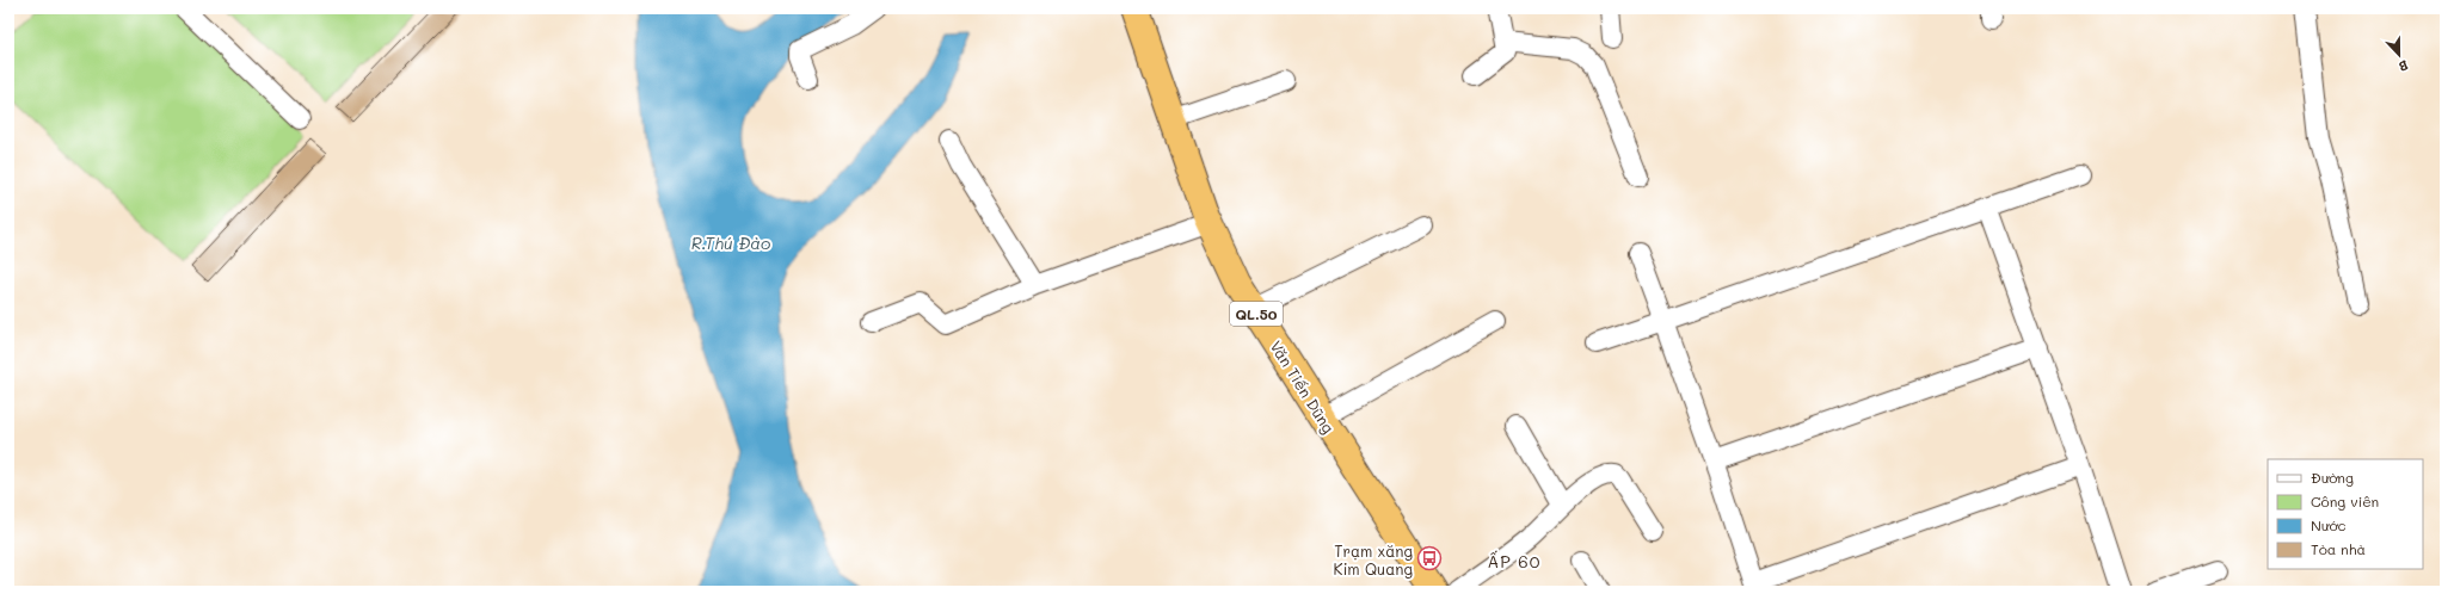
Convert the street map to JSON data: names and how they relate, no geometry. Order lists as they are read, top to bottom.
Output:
{
  "streets": {
    "highway": ["QL.50", "Văn Tiến Dũng"]
  },
  "districts": ["ẤP 60"],
  "water": ["R.Thú Đào"],
  "places": {
    "bus stop": ["Trạm xăng Kim Quang"]
  },
  "legend": [
    "Đường",
    "Công viên",
    "Nước",
    "Tòa nhà"
  ],
  "north": "bottom"
}
